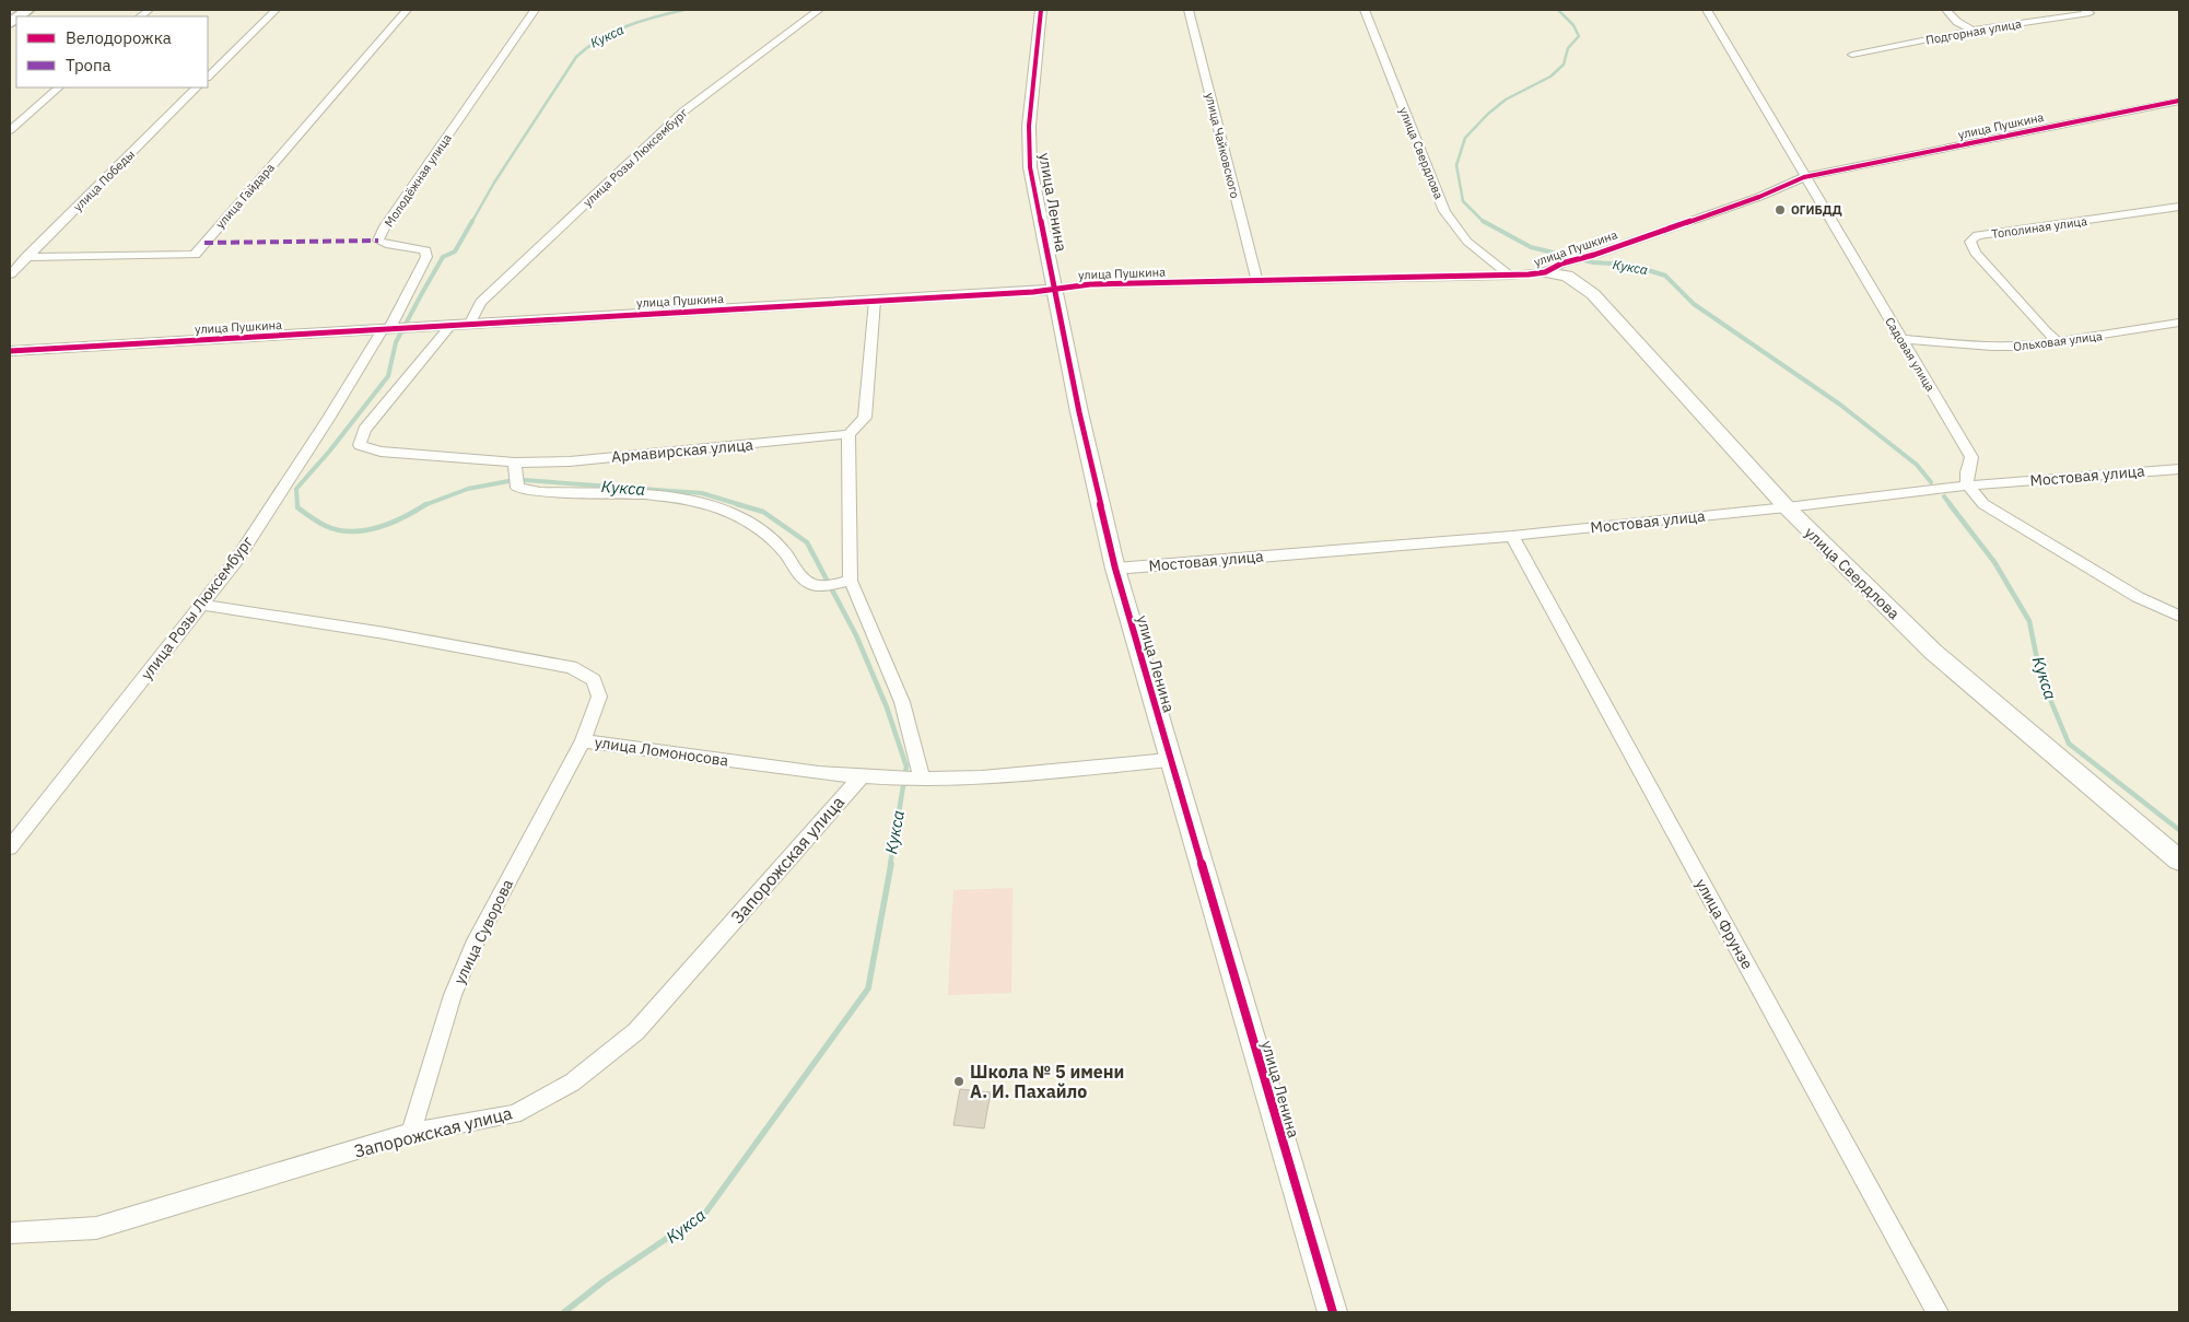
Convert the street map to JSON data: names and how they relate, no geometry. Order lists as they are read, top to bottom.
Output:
{
  "streets": {
    "street": [
      "Подгорная улица",
      "улица Пушкина",
      "улица Чайковского",
      "улица Свердлова",
      "улица Розы Люксембург",
      "улица Победы",
      "Молодёжная улица",
      "улица Гайдара",
      "улица Ленина",
      "Тополиная улица",
      "Ольховая улица",
      "Садовая улица",
      "Армавирская улица",
      "Мостовая улица",
      "улица Ломоносова",
      "Запорожская улица",
      "улица Фрунзе",
      "улица Суворова"
    ]
  },
  "crossings": [
    ["улица Пушкина", "улица Чайковского"],
    ["улица Пушкина", "улица Свердлова"],
    ["улица Пушкина", "улица Розы Люксембург"],
    ["улица Пушкина", "Молодёжная улица"],
    ["улица Пушкина", "улица Ленина"],
    ["улица Пушкина", "Садовая улица"],
    ["улица Пушкина", "Армавирская улица"],
    ["улица Свердлова", "Мостовая улица"],
    ["улица Розы Люксембург", "Молодёжная улица"],
    ["улица Розы Люксембург", "улица Ломоносова"],
    ["улица Победы", "улица Гайдара"],
    ["улица Ленина", "Мостовая улица"],
    ["улица Ленина", "улица Ломоносова"],
    ["Тополиная улица", "Ольховая улица"],
    ["Ольховая улица", "Садовая улица"],
    ["Садовая улица", "Мостовая улица"],
    ["Мостовая улица", "улица Фрунзе"],
    ["улица Ломоносова", "Запорожская улица"],
    ["улица Ломоносова", "улица Суворова"],
    ["Запорожская улица", "улица Суворова"]
  ],
  "water": ["Кукса"],
  "places": ["ОГИБДД", "Школа № 5 имени А. И. Пахайло"],
  "legend": ["Велодорожка", "Тропа"]
}
